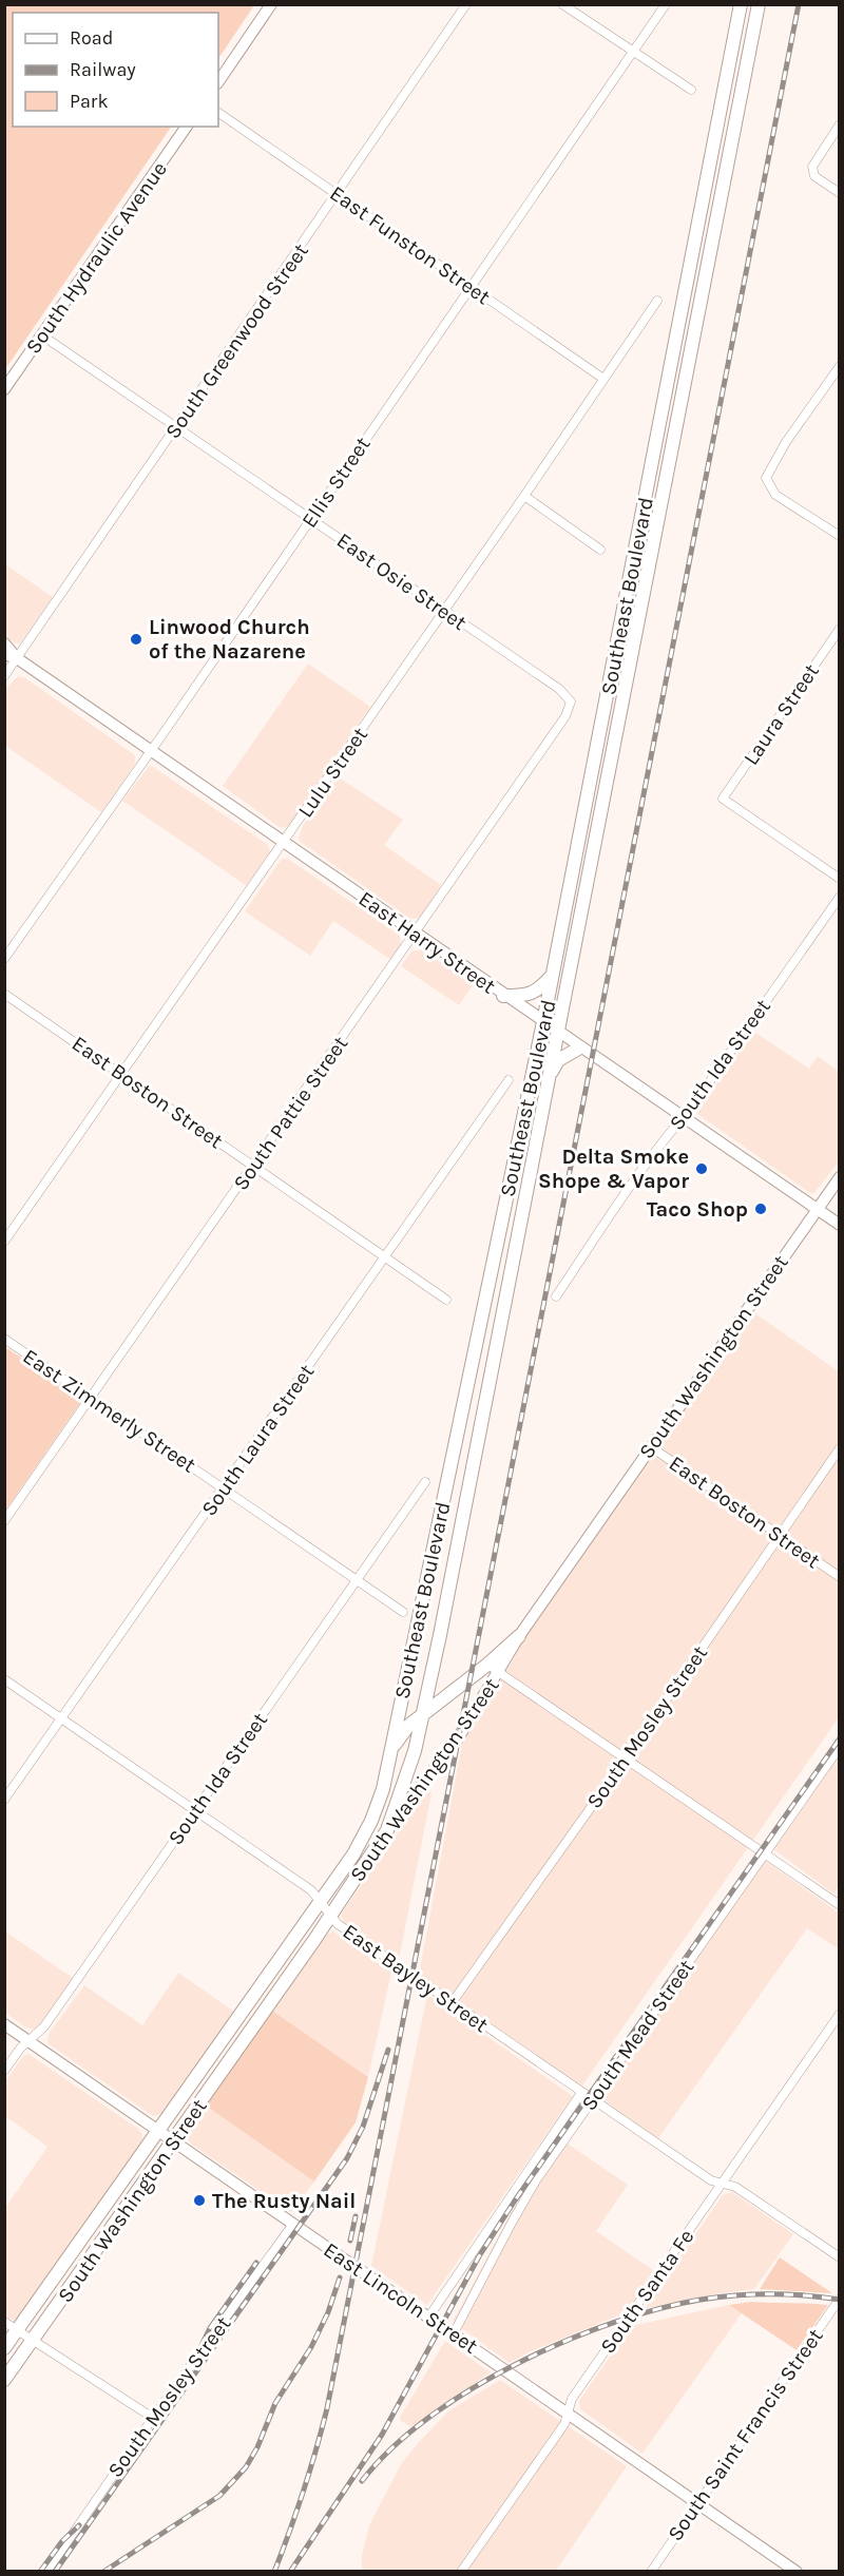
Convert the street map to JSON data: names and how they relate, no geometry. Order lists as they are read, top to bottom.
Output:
{
  "streets": {
    "main road": ["Southeast Boulevard", "South Washington Street"],
    "street": [
      "East Funston Street",
      "South Hydraulic Avenue",
      "South Greenwood Street",
      "Ellis Street",
      "East Osie Street",
      "Laura Street",
      "Lulu Street",
      "East Harry Street",
      "South Ida Street",
      "East Boston Street",
      "South Pattie Street",
      "East Zimmerly Street",
      "South Laura Street",
      "South Mosley Street",
      "East Bayley Street",
      "South Mead Street",
      "South Santa Fe",
      "East Lincoln Street",
      "South Saint Francis Street"
    ]
  },
  "crossings": [
    ["East Funston Street", "South Greenwood Street"],
    ["East Funston Street", "Ellis Street"],
    ["East Funston Street", "Lulu Street"],
    ["South Hydraulic Avenue", "East Osie Street"],
    ["South Greenwood Street", "East Osie Street"],
    ["South Greenwood Street", "East Harry Street"],
    ["Ellis Street", "East Osie Street"],
    ["Ellis Street", "East Harry Street"],
    ["East Osie Street", "Lulu Street"],
    ["East Osie Street", "South Pattie Street"],
    ["Southeast Boulevard", "East Harry Street"],
    ["Southeast Boulevard", "South Washington Street"],
    ["Southeast Boulevard", "East Bayley Street"],
    ["Southeast Boulevard", "East Lincoln Street"],
    ["Lulu Street", "East Harry Street"],
    ["Lulu Street", "East Boston Street"],
    ["East Harry Street", "South Ida Street"],
    ["East Harry Street", "South Pattie Street"],
    ["East Harry Street", "South Washington Street"],
    ["South Ida Street", "East Zimmerly Street"],
    ["South Ida Street", "East Bayley Street"],
    ["South Ida Street", "East Lincoln Street"],
    ["East Boston Street", "South Pattie Street"],
    ["East Boston Street", "South Washington Street"],
    ["East Boston Street", "South Laura Street"],
    ["East Boston Street", "South Mosley Street"],
    ["South Pattie Street", "East Zimmerly Street"],
    ["South Washington Street", "East Bayley Street"],
    ["South Washington Street", "East Lincoln Street"],
    ["East Zimmerly Street", "South Laura Street"],
    ["South Laura Street", "East Bayley Street"],
    ["South Mosley Street", "East Bayley Street"],
    ["South Mosley Street", "East Lincoln Street"],
    ["East Bayley Street", "South Mead Street"],
    ["East Bayley Street", "South Santa Fe"],
    ["South Mead Street", "East Lincoln Street"],
    ["South Santa Fe", "East Lincoln Street"],
    ["East Lincoln Street", "South Saint Francis Street"]
  ],
  "places": [
    "Linwood Church of the Nazarene",
    "Delta Smoke Shope & Vapor",
    "Taco Shop",
    "The Rusty Nail"
  ],
  "legend": ["Road", "Railway", "Park"]
}
